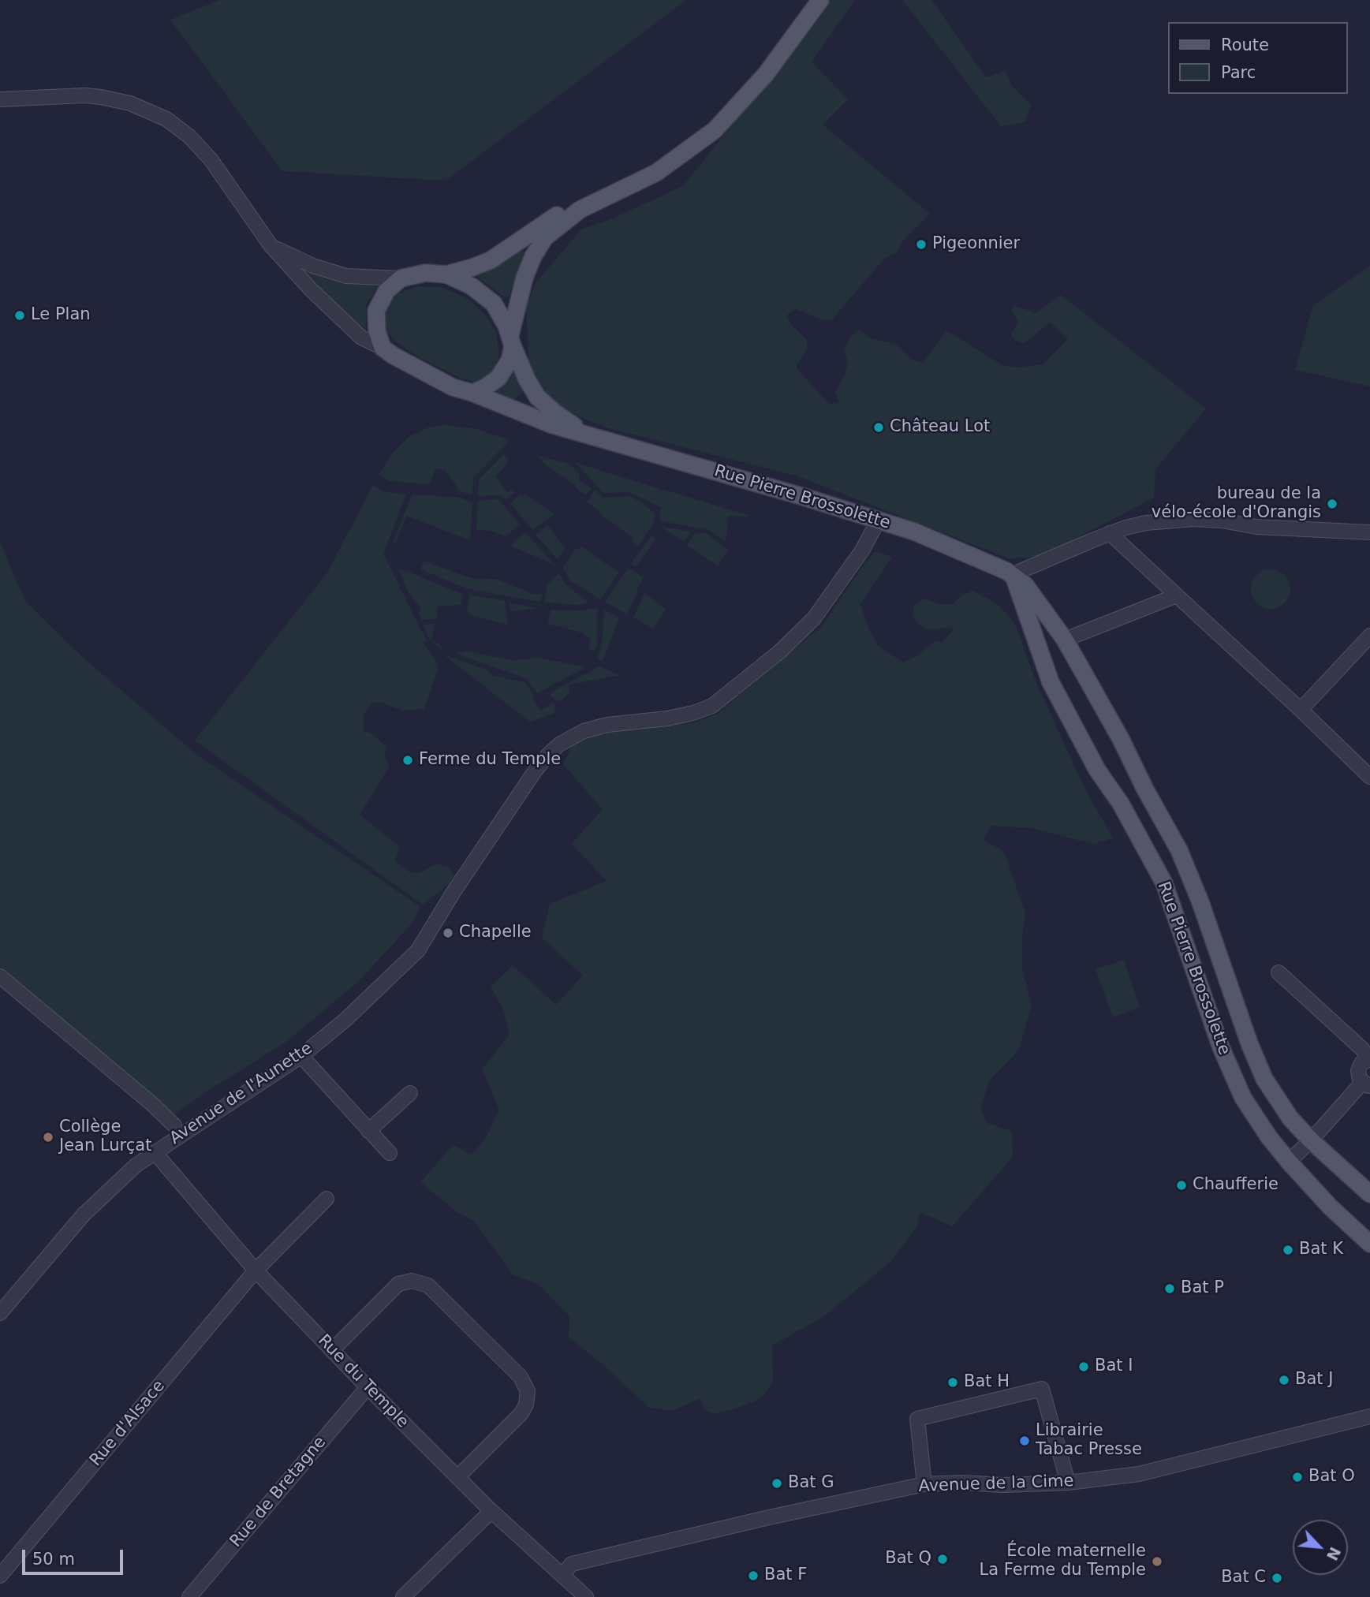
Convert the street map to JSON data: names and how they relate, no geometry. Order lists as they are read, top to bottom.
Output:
{
  "streets": {
    "main road": ["Rue Pierre Brossolette"],
    "street": [
      "Avenue de l'Aunette",
      "Rue du Temple",
      "Rue d'Alsace",
      "Avenue de la Cime",
      "Rue de Bretagne"
    ]
  },
  "crossings": [
    ["Rue Pierre Brossolette", "Avenue de l'Aunette"],
    ["Avenue de l'Aunette", "Rue du Temple"],
    ["Rue du Temple", "Rue d'Alsace"],
    ["Rue du Temple", "Avenue de la Cime"],
    ["Rue du Temple", "Rue de Bretagne"]
  ],
  "places": [
    "Pigeonnier",
    "Le Plan",
    "Château Lot",
    "bureau de la vélo-école d'Orangis",
    "Ferme du Temple",
    "Chapelle",
    "Collège Jean Lurçat",
    "Chaufferie",
    "Bat K",
    "Bat P",
    "Bat I",
    "Bat J",
    "Bat H",
    "Librairie Tabac Presse",
    "Bat O",
    "Bat G",
    "Bat Q",
    "École maternelle La Ferme du Temple",
    "Bat F",
    "Bat C"
  ],
  "legend": ["Route", "Parc"],
  "scale_bar": "50 m",
  "north": "bottom right"
}
